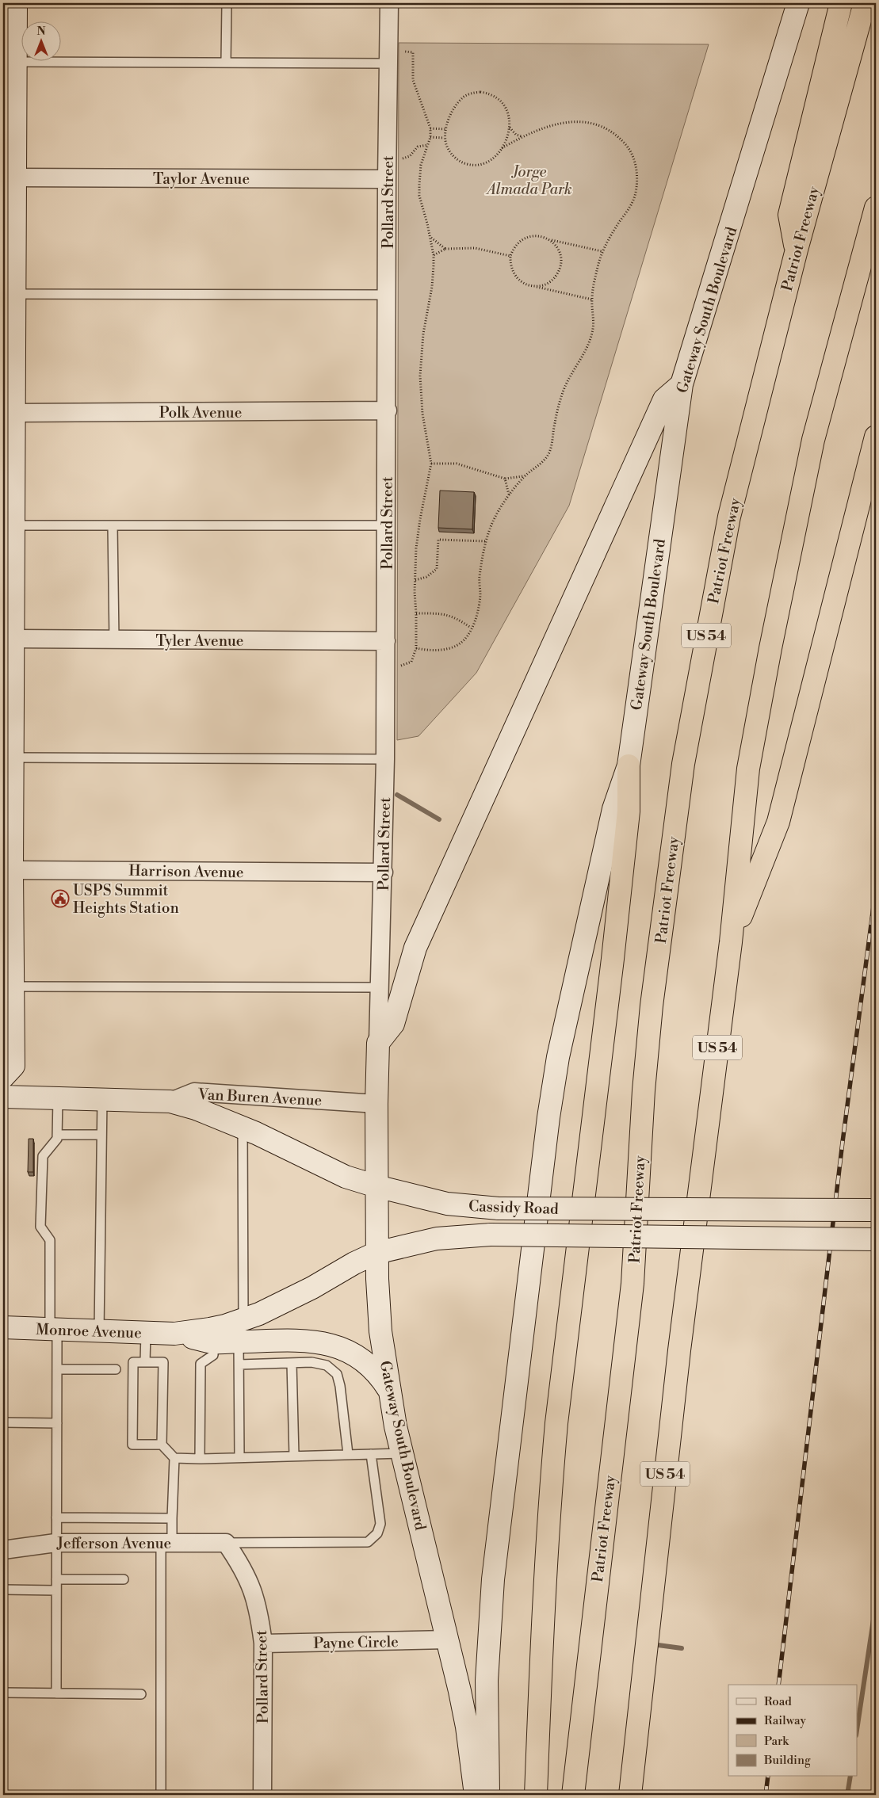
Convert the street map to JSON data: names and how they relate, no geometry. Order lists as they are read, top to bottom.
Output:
{
  "streets": {
    "highway": ["Patriot Freeway", "US 54"],
    "main road": [
      "Gateway South Boulevard",
      "Van Buren Avenue",
      "Cassidy Road",
      "Monroe Avenue"
    ],
    "street": [
      "Taylor Avenue",
      "Pollard Street",
      "Polk Avenue",
      "Tyler Avenue",
      "Harrison Avenue",
      "Jefferson Avenue",
      "Payne Circle"
    ]
  },
  "crossings": [
    ["Taylor Avenue", "Pollard Street"],
    ["Pollard Street", "Gateway South Boulevard"],
    ["Pollard Street", "Polk Avenue"],
    ["Pollard Street", "Tyler Avenue"],
    ["Pollard Street", "Harrison Avenue"],
    ["Pollard Street", "Jefferson Avenue"],
    ["Pollard Street", "Payne Circle"],
    ["Gateway South Boulevard", "Van Buren Avenue"],
    ["Gateway South Boulevard", "Cassidy Road"],
    ["Gateway South Boulevard", "Payne Circle"],
    ["Van Buren Avenue", "Cassidy Road"],
    ["Cassidy Road", "Monroe Avenue"]
  ],
  "parks": ["Jorge Almada Park"],
  "places": {
    "public building": ["USPS Summit Heights Station"]
  },
  "legend": [
    "Road",
    "Railway",
    "Park",
    "Building"
  ],
  "north": "top"
}
